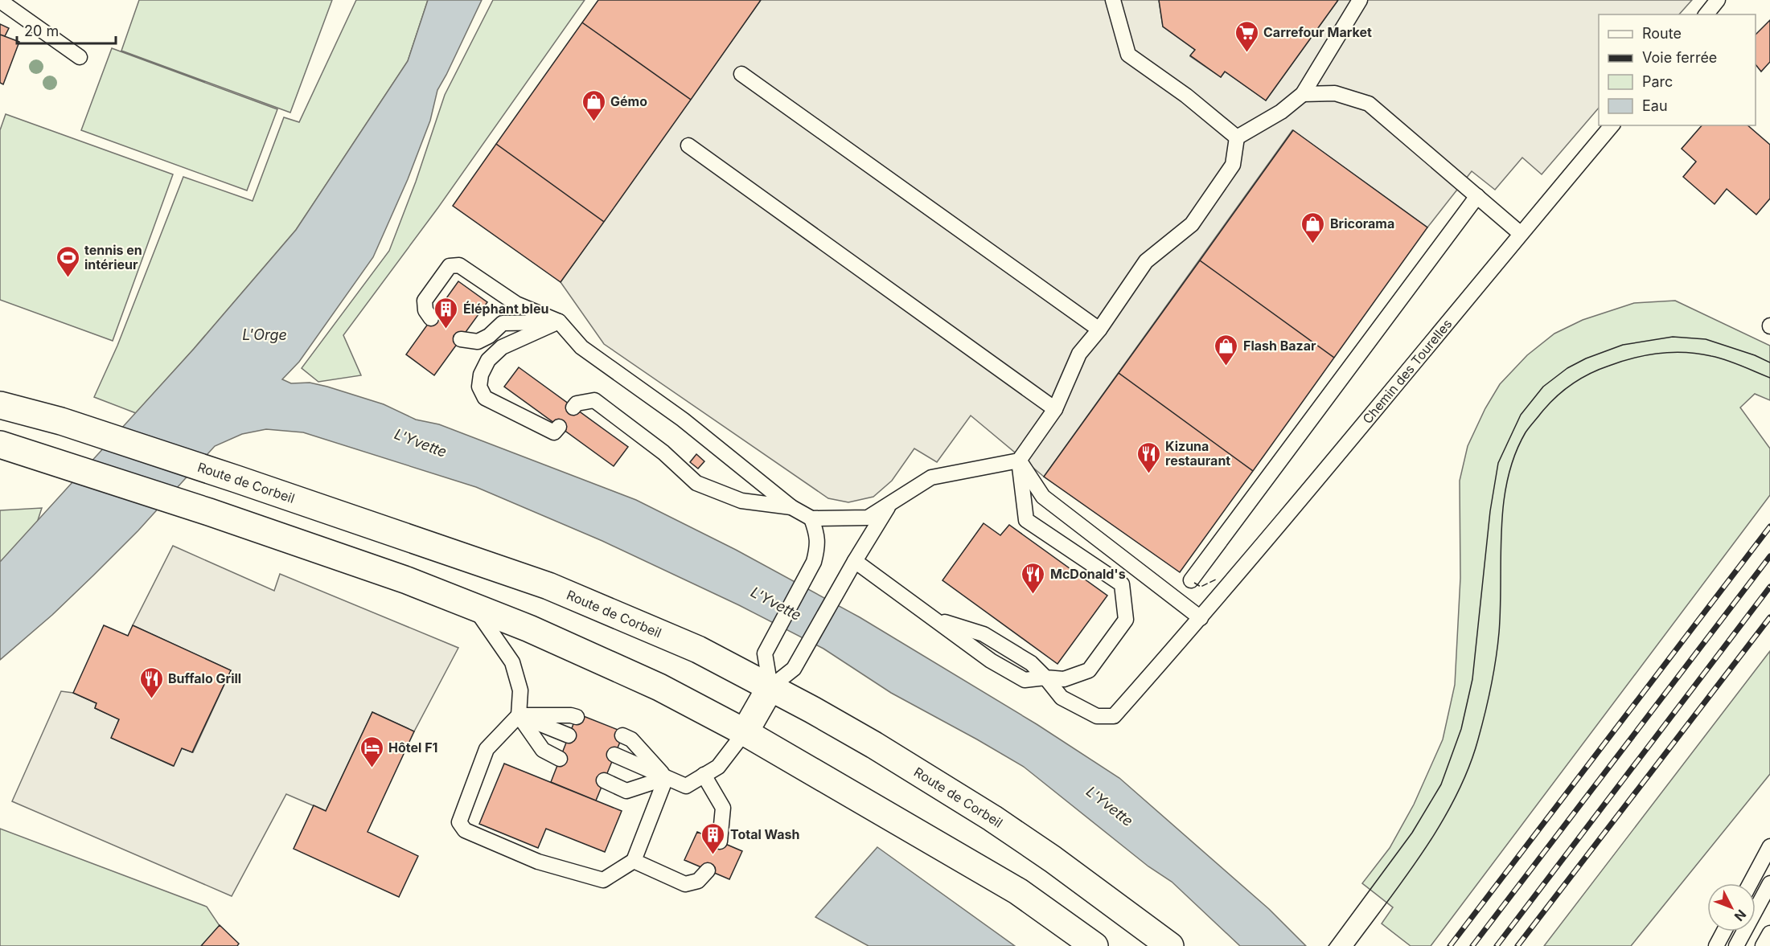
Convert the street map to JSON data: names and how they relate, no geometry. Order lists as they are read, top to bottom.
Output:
{
  "streets": {
    "main road": ["Route de Corbeil"],
    "lane": ["Chemin des Tourelles"]
  },
  "water": ["L'Orge", "L'Yvette"],
  "places": {
    "supermarket": ["Carrefour Market"],
    "shop": ["Gémo", "Bricorama", "Flash Bazar"],
    "sports": ["tennis en intérieur"],
    "building": ["Éléphant bleu", "Total Wash"],
    "restaurant": ["Kizuna restaurant", "McDonald's", "Buffalo Grill"],
    "hotel": ["Hôtel F1"]
  },
  "legend": [
    "Route",
    "Voie ferrée",
    "Parc",
    "Eau"
  ],
  "scale_bar": "20 m",
  "north": "bottom right"
}
